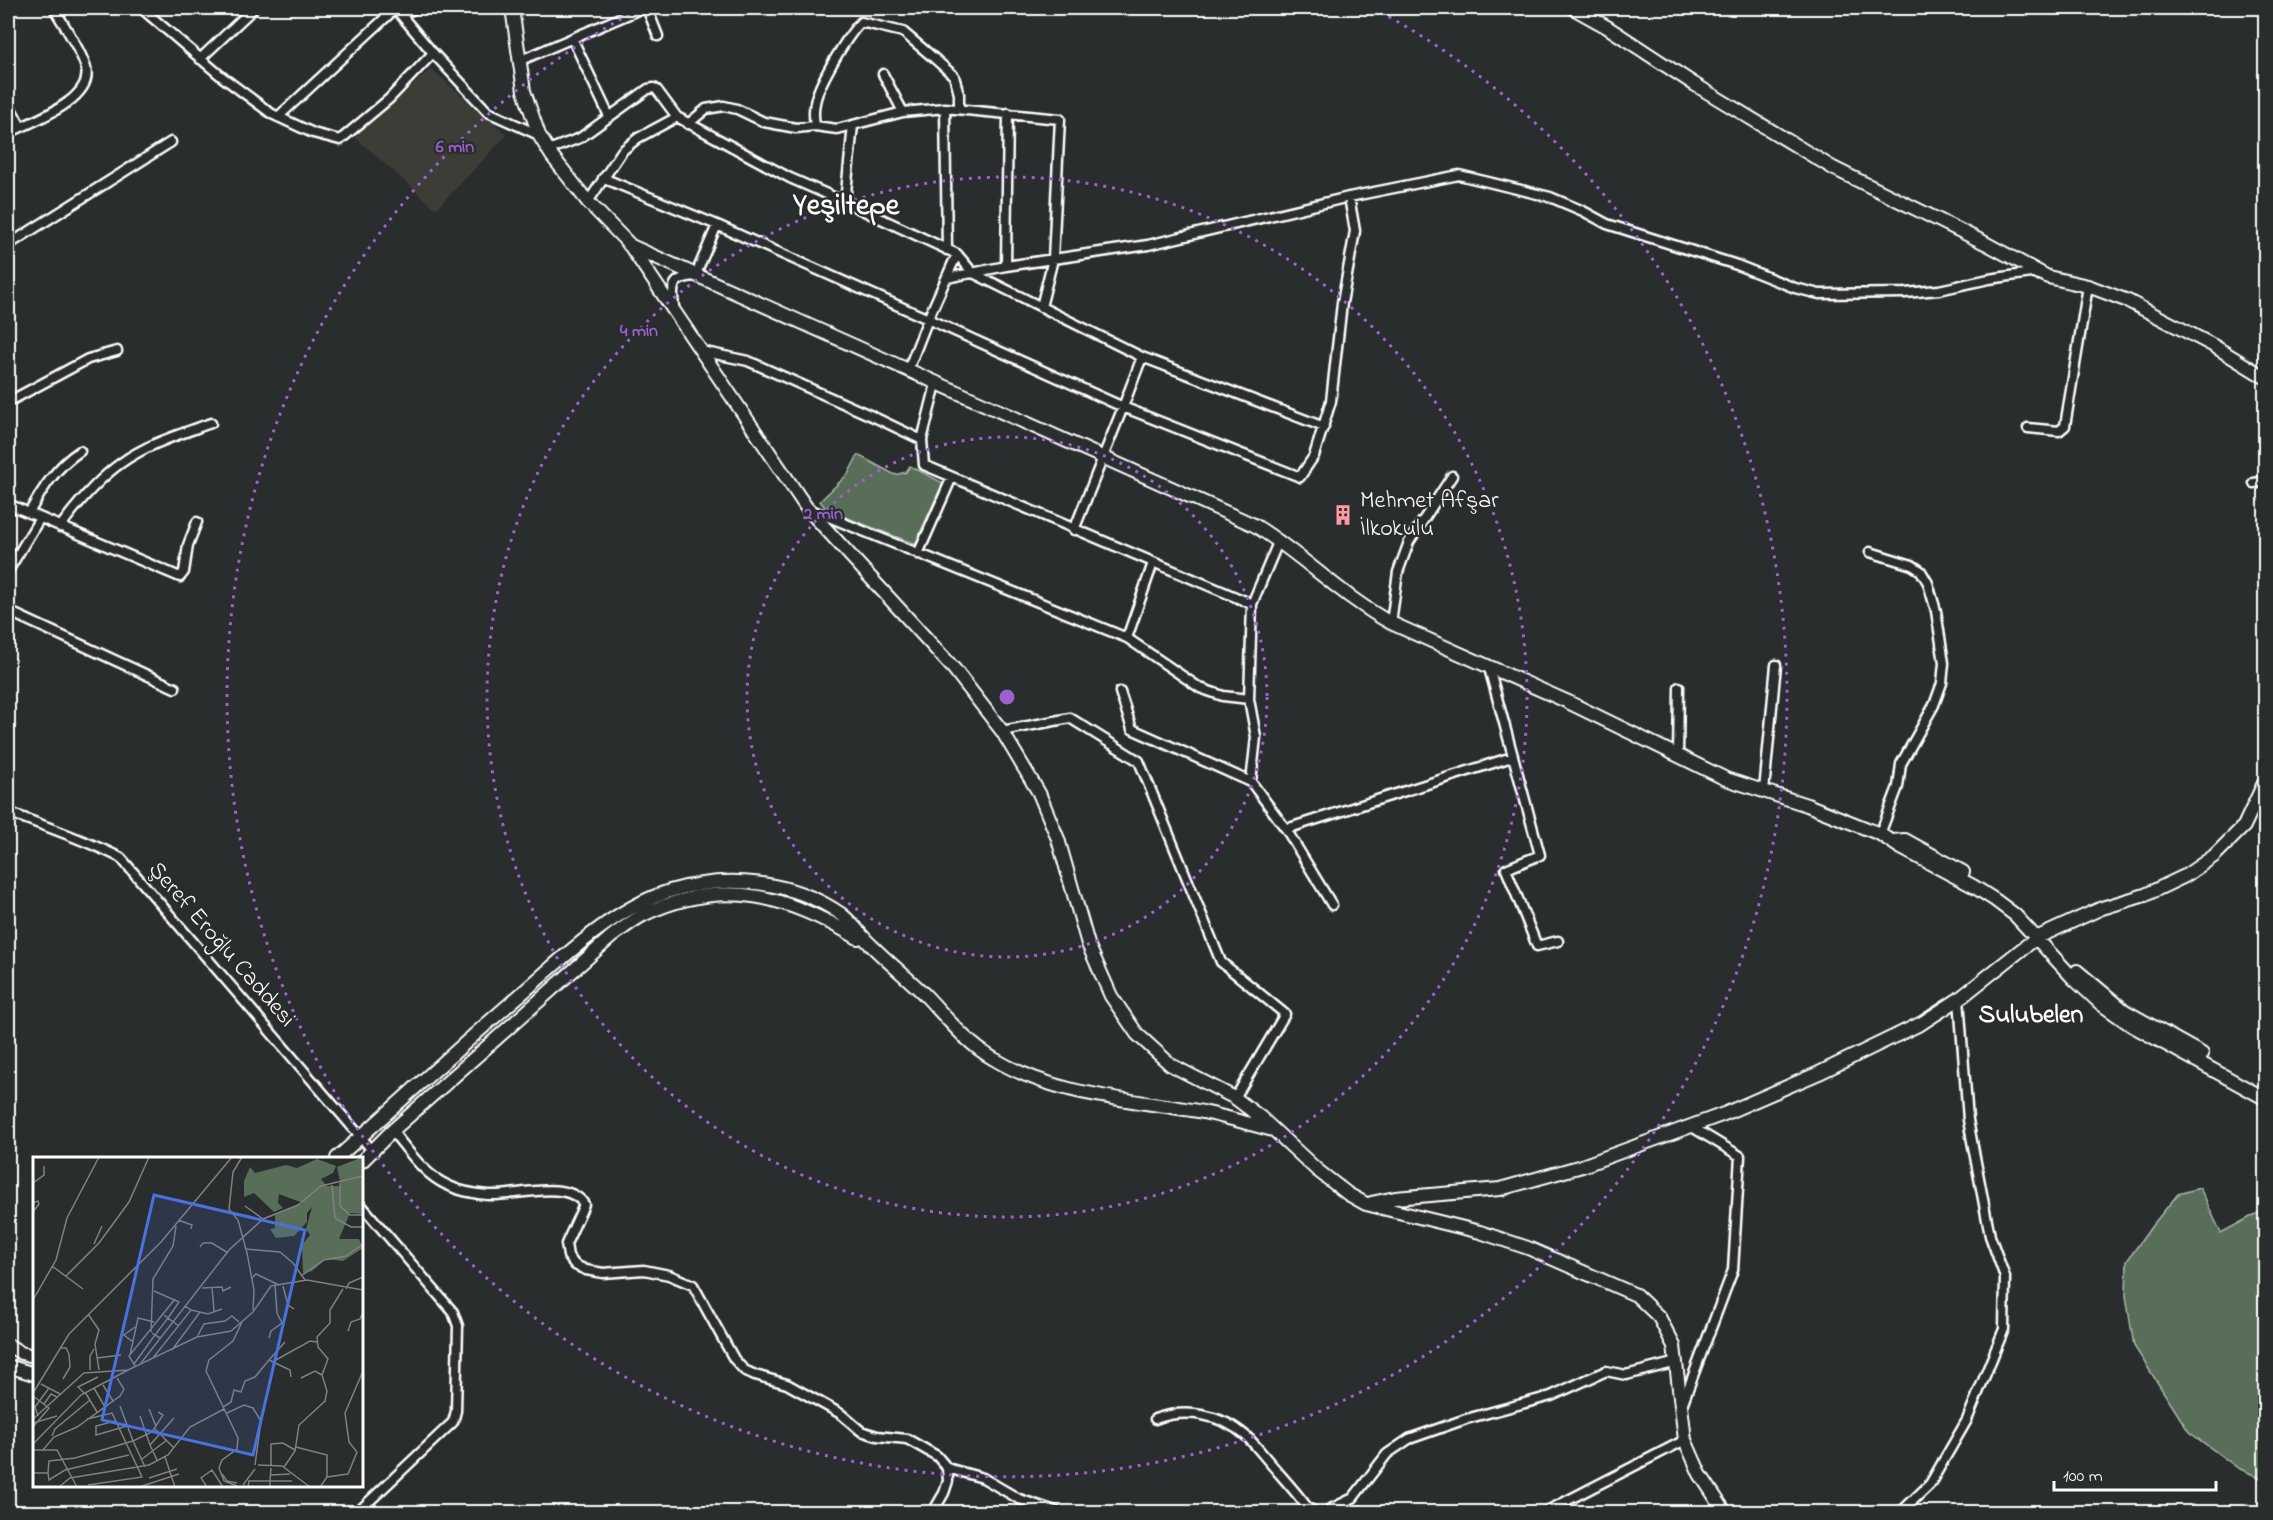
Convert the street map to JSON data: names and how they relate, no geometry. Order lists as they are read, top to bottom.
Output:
{
  "streets": {
    "street": ["Şeref Eroğlu Caddesi"]
  },
  "districts": ["Yeşiltepe", "Sulubelen"],
  "places": {
    "building": ["Mehmet Afşar İlkokulu"]
  },
  "scale_bar": "100 m",
  "rings": ["6 min", "4 min", "2 min"]
}
